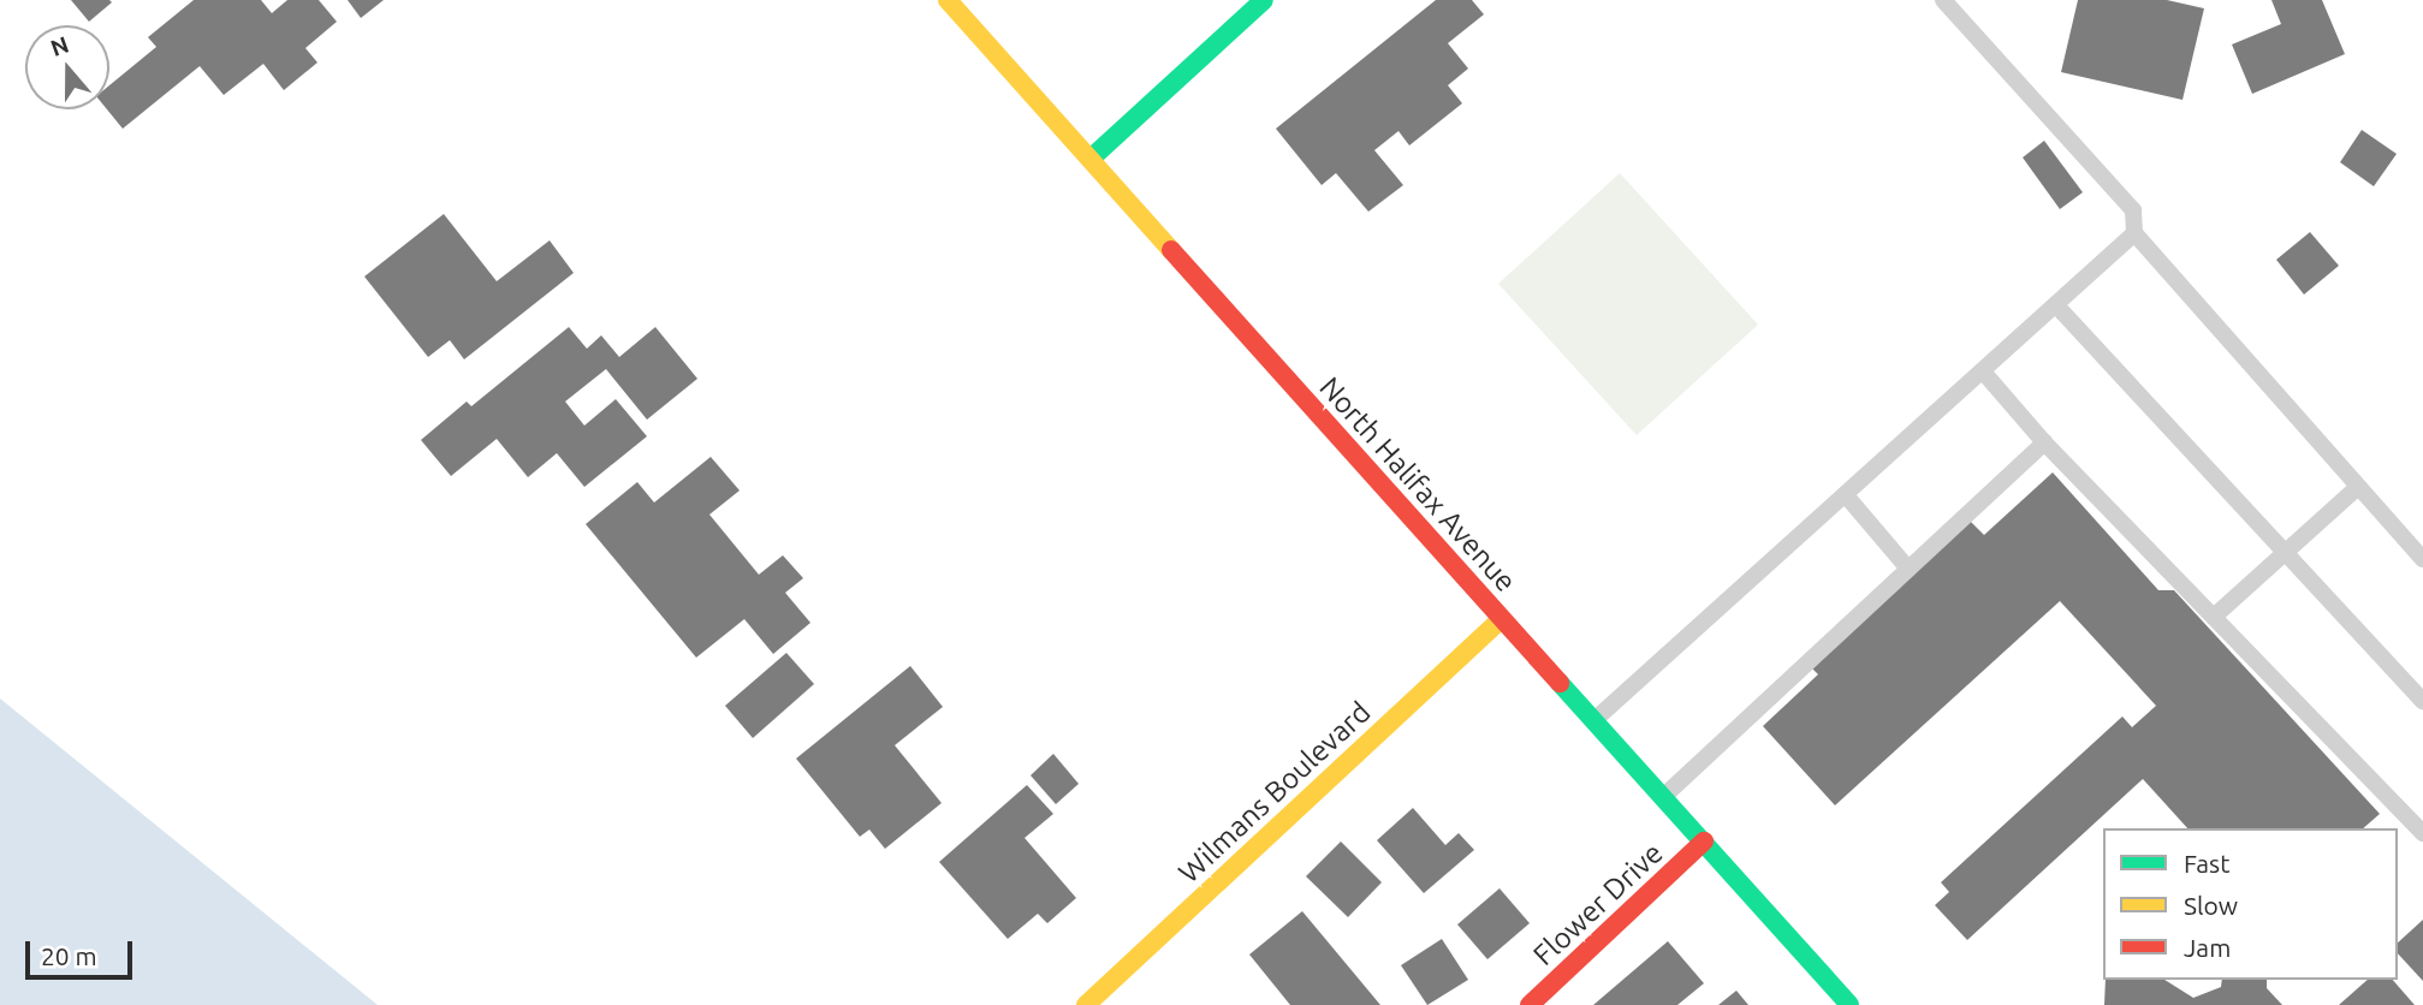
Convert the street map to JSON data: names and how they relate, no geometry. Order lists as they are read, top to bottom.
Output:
{
  "streets": {
    "street": ["North Halifax Avenue", "Wilmans Boulevard", "Flower Drive"]
  },
  "crossings": [
    ["North Halifax Avenue", "Wilmans Boulevard"],
    ["North Halifax Avenue", "Flower Drive"]
  ],
  "legend": ["Fast", "Slow", "Jam"],
  "scale_bar": "20 m",
  "north": "top"
}
